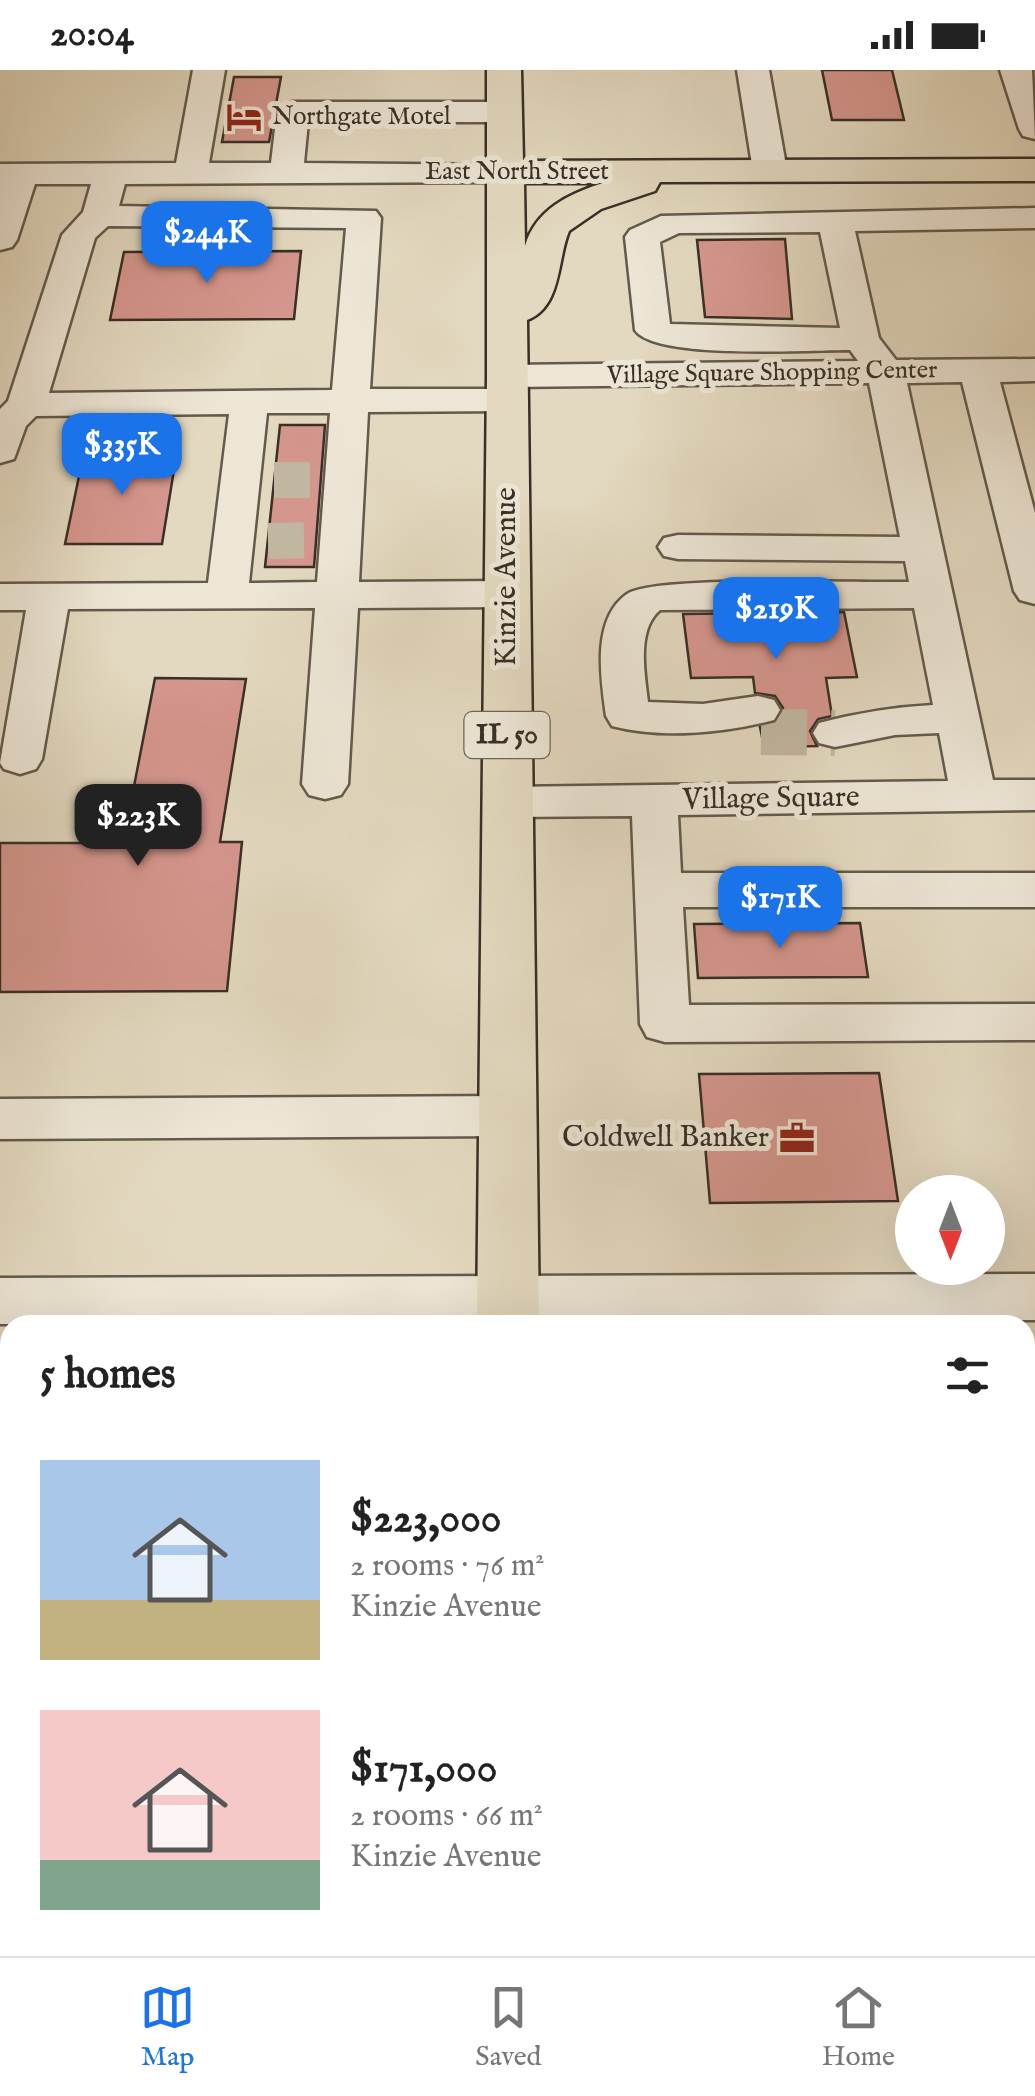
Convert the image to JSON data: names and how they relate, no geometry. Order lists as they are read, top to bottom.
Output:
{
  "streets": {
    "main road": ["East North Street", "Kinzie Avenue", "IL 50"],
    "street": ["Village Square Shopping Center", "Village Square"]
  },
  "crossings": [
    ["East North Street", "Kinzie Avenue"],
    ["Village Square Shopping Center", "Kinzie Avenue"],
    ["Kinzie Avenue", "Village Square"]
  ],
  "places": {
    "hotel": ["Northgate Motel"],
    "office": ["Coldwell Banker"]
  },
  "north": "bottom",
  "page": {
    "status": "20:04",
    "price": [
      "$244K",
      "$335K",
      "$219K",
      "$223K",
      "$171K"
    ],
    "heading": "5 homes",
    "list": [
      {
        "name": "$223,000",
        "note": "2 rooms · 76 m² · Kinzie Avenue"
      },
      {
        "name": "$171,000",
        "note": "2 rooms · 66 m² · Kinzie Avenue"
      }
    ],
    "tabs": ["Map", "Saved", "Home"]
  }
}
